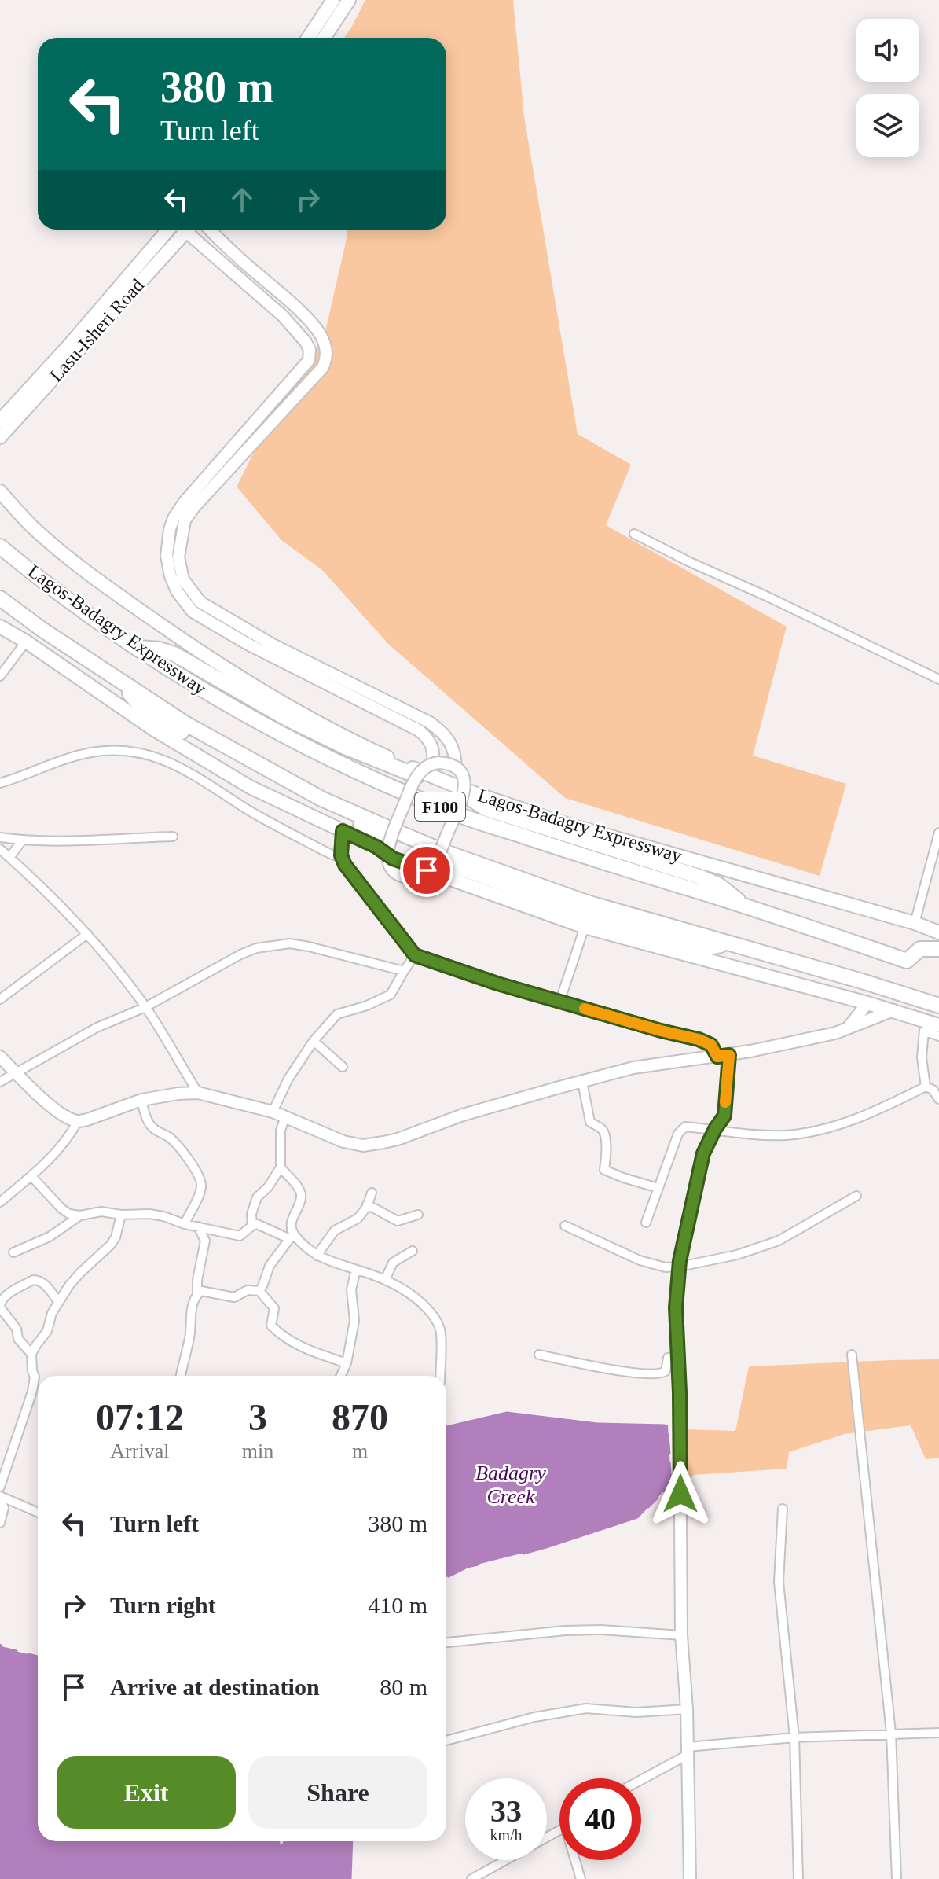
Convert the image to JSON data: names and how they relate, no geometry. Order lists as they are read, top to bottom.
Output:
{
  "streets": {
    "highway": ["Lagos-Badagry Expressway", "F100"],
    "main road": ["Lasu-Isheri Road"]
  },
  "water": ["Badagry Creek"],
  "page": {
    "turn": ["380 m", "Turn left"],
    "eta": [
      "07:12",
      "Arrival",
      "3",
      "min",
      "870",
      "m"
    ],
    "list": [
      {
        "name": "Turn left",
        "value": "380 m"
      },
      {
        "name": "Turn right",
        "value": "410 m"
      },
      {
        "name": "Arrive at destination",
        "value": "80 m"
      }
    ],
    "buttons": ["Exit", "Share"],
    "speed": "33 km/h",
    "limit": "40"
  }
}
